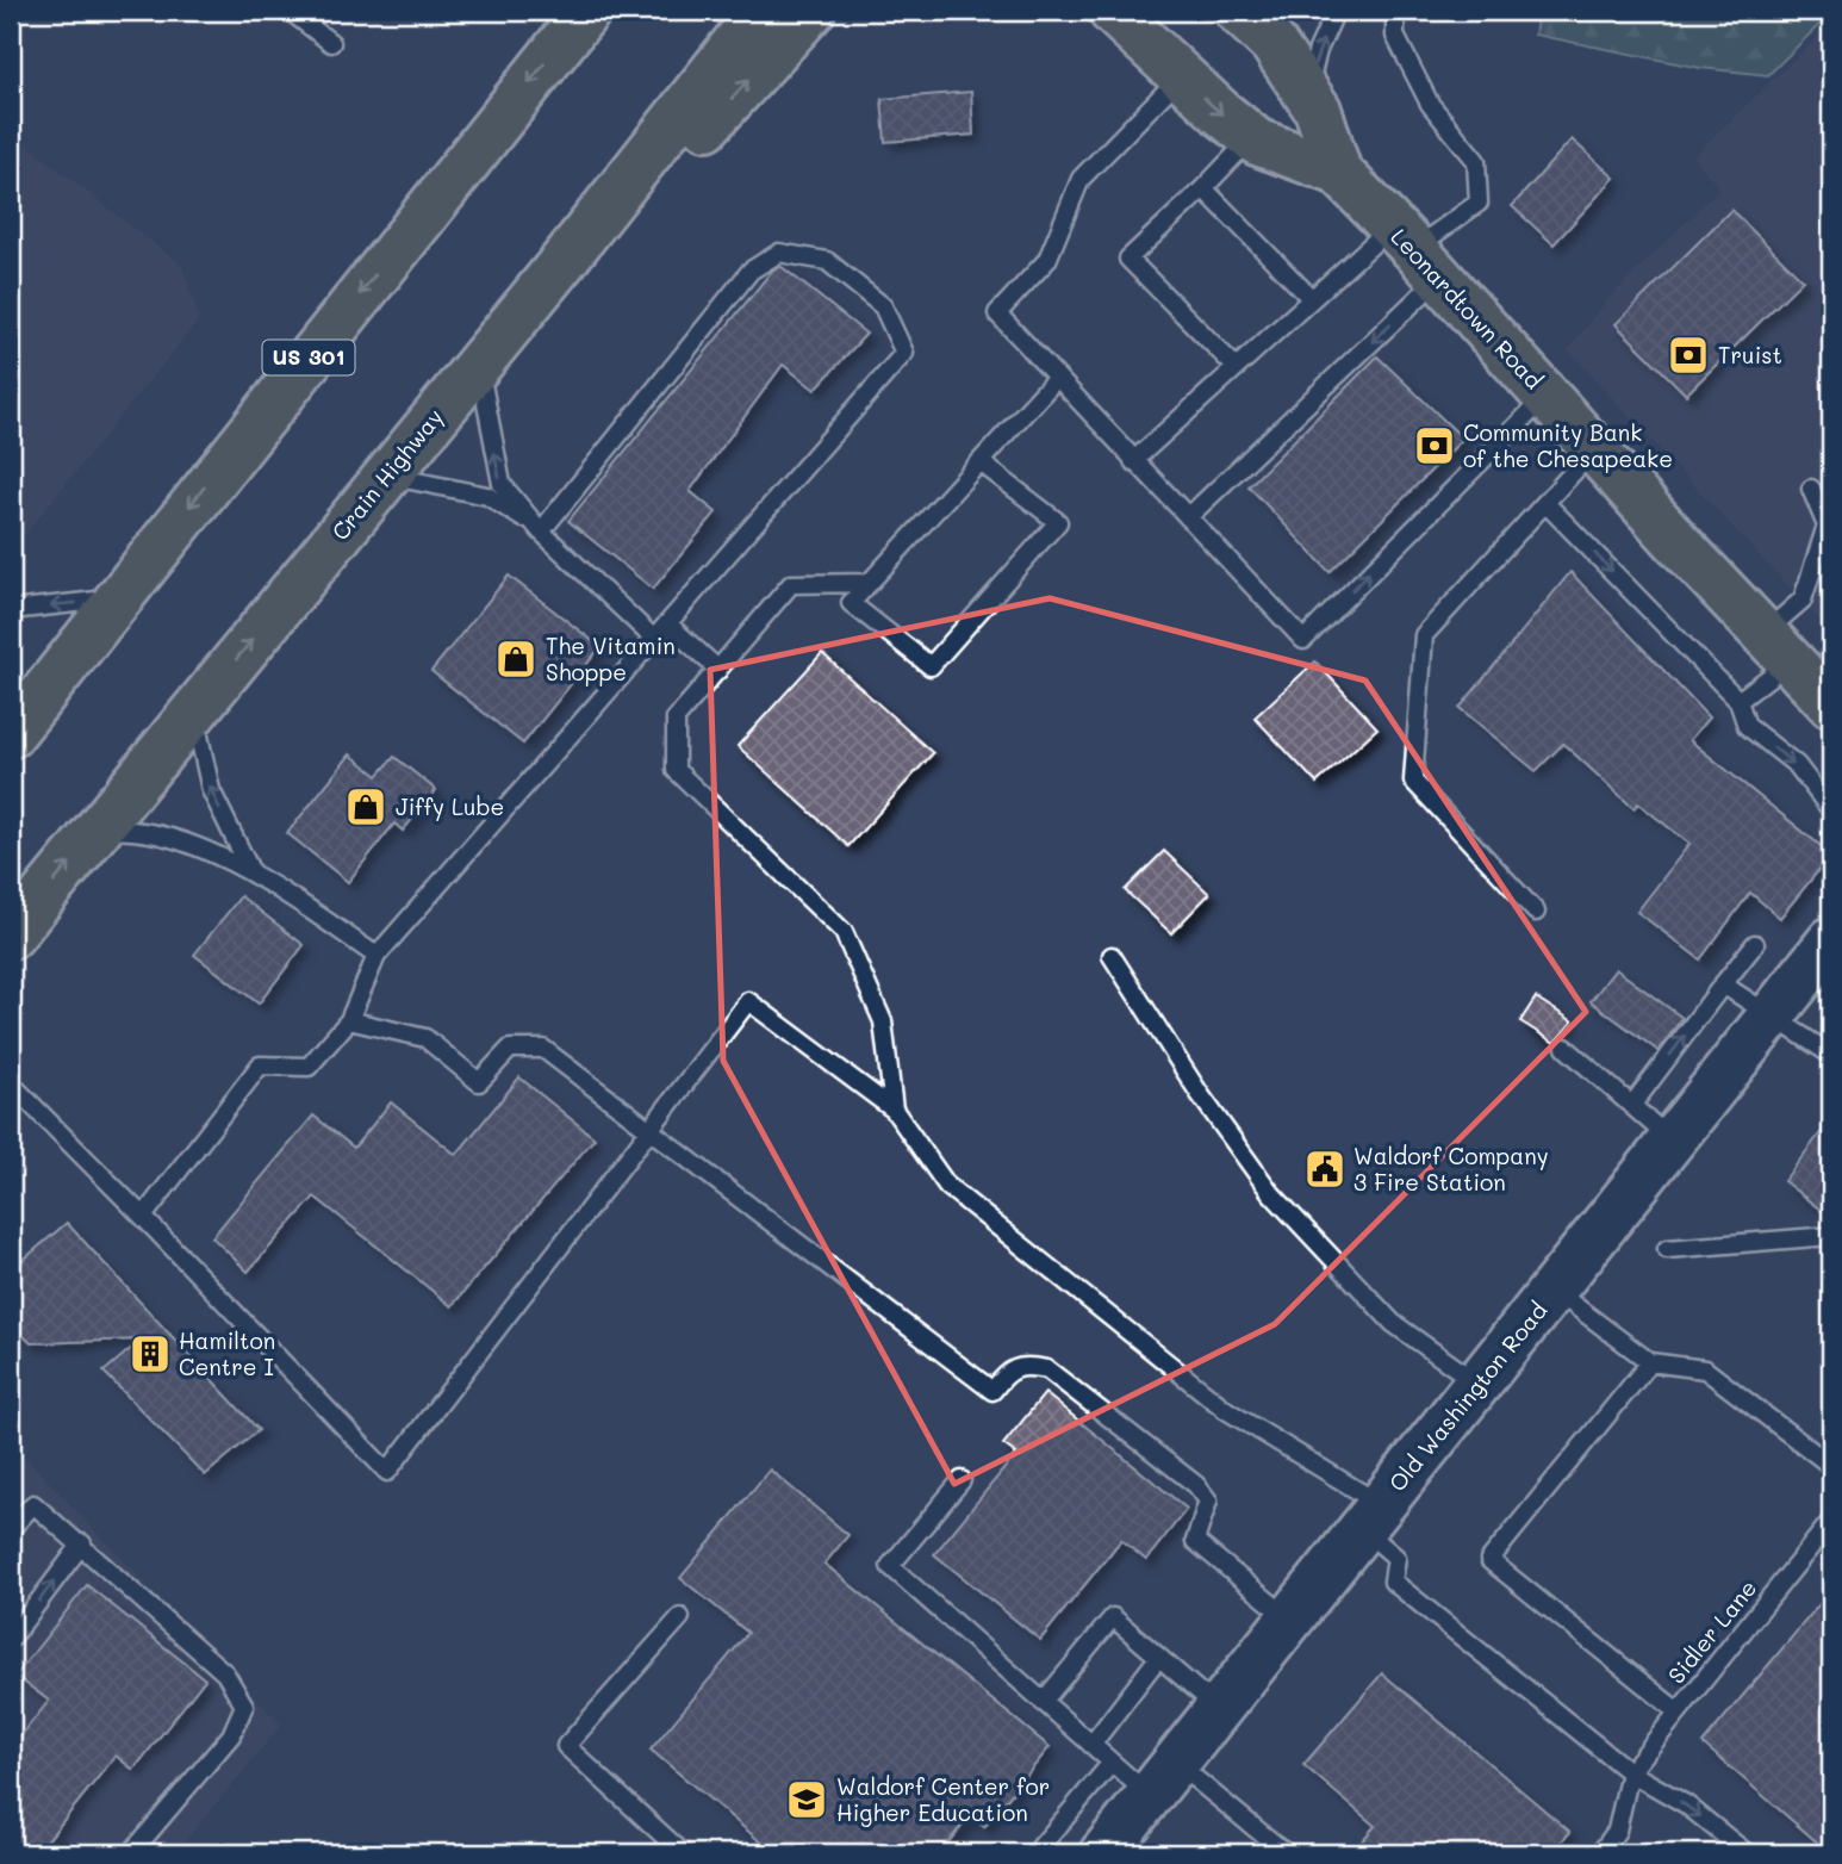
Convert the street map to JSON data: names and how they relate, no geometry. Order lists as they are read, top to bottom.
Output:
{
  "streets": {
    "highway": ["Leonardtown Road", "US 301", "Crain Highway"],
    "main road": ["Old Washington Road"],
    "lane": ["Sidler Lane"]
  },
  "places": {
    "bank": ["Truist", "Community Bank of the Chesapeake"],
    "shop": ["The Vitamin Shoppe", "Jiffy Lube"],
    "public building": ["Waldorf Company 3 Fire Station"],
    "building": ["Hamilton Centre I"],
    "school or university": ["Waldorf Center for Higher Education"]
  }
}
